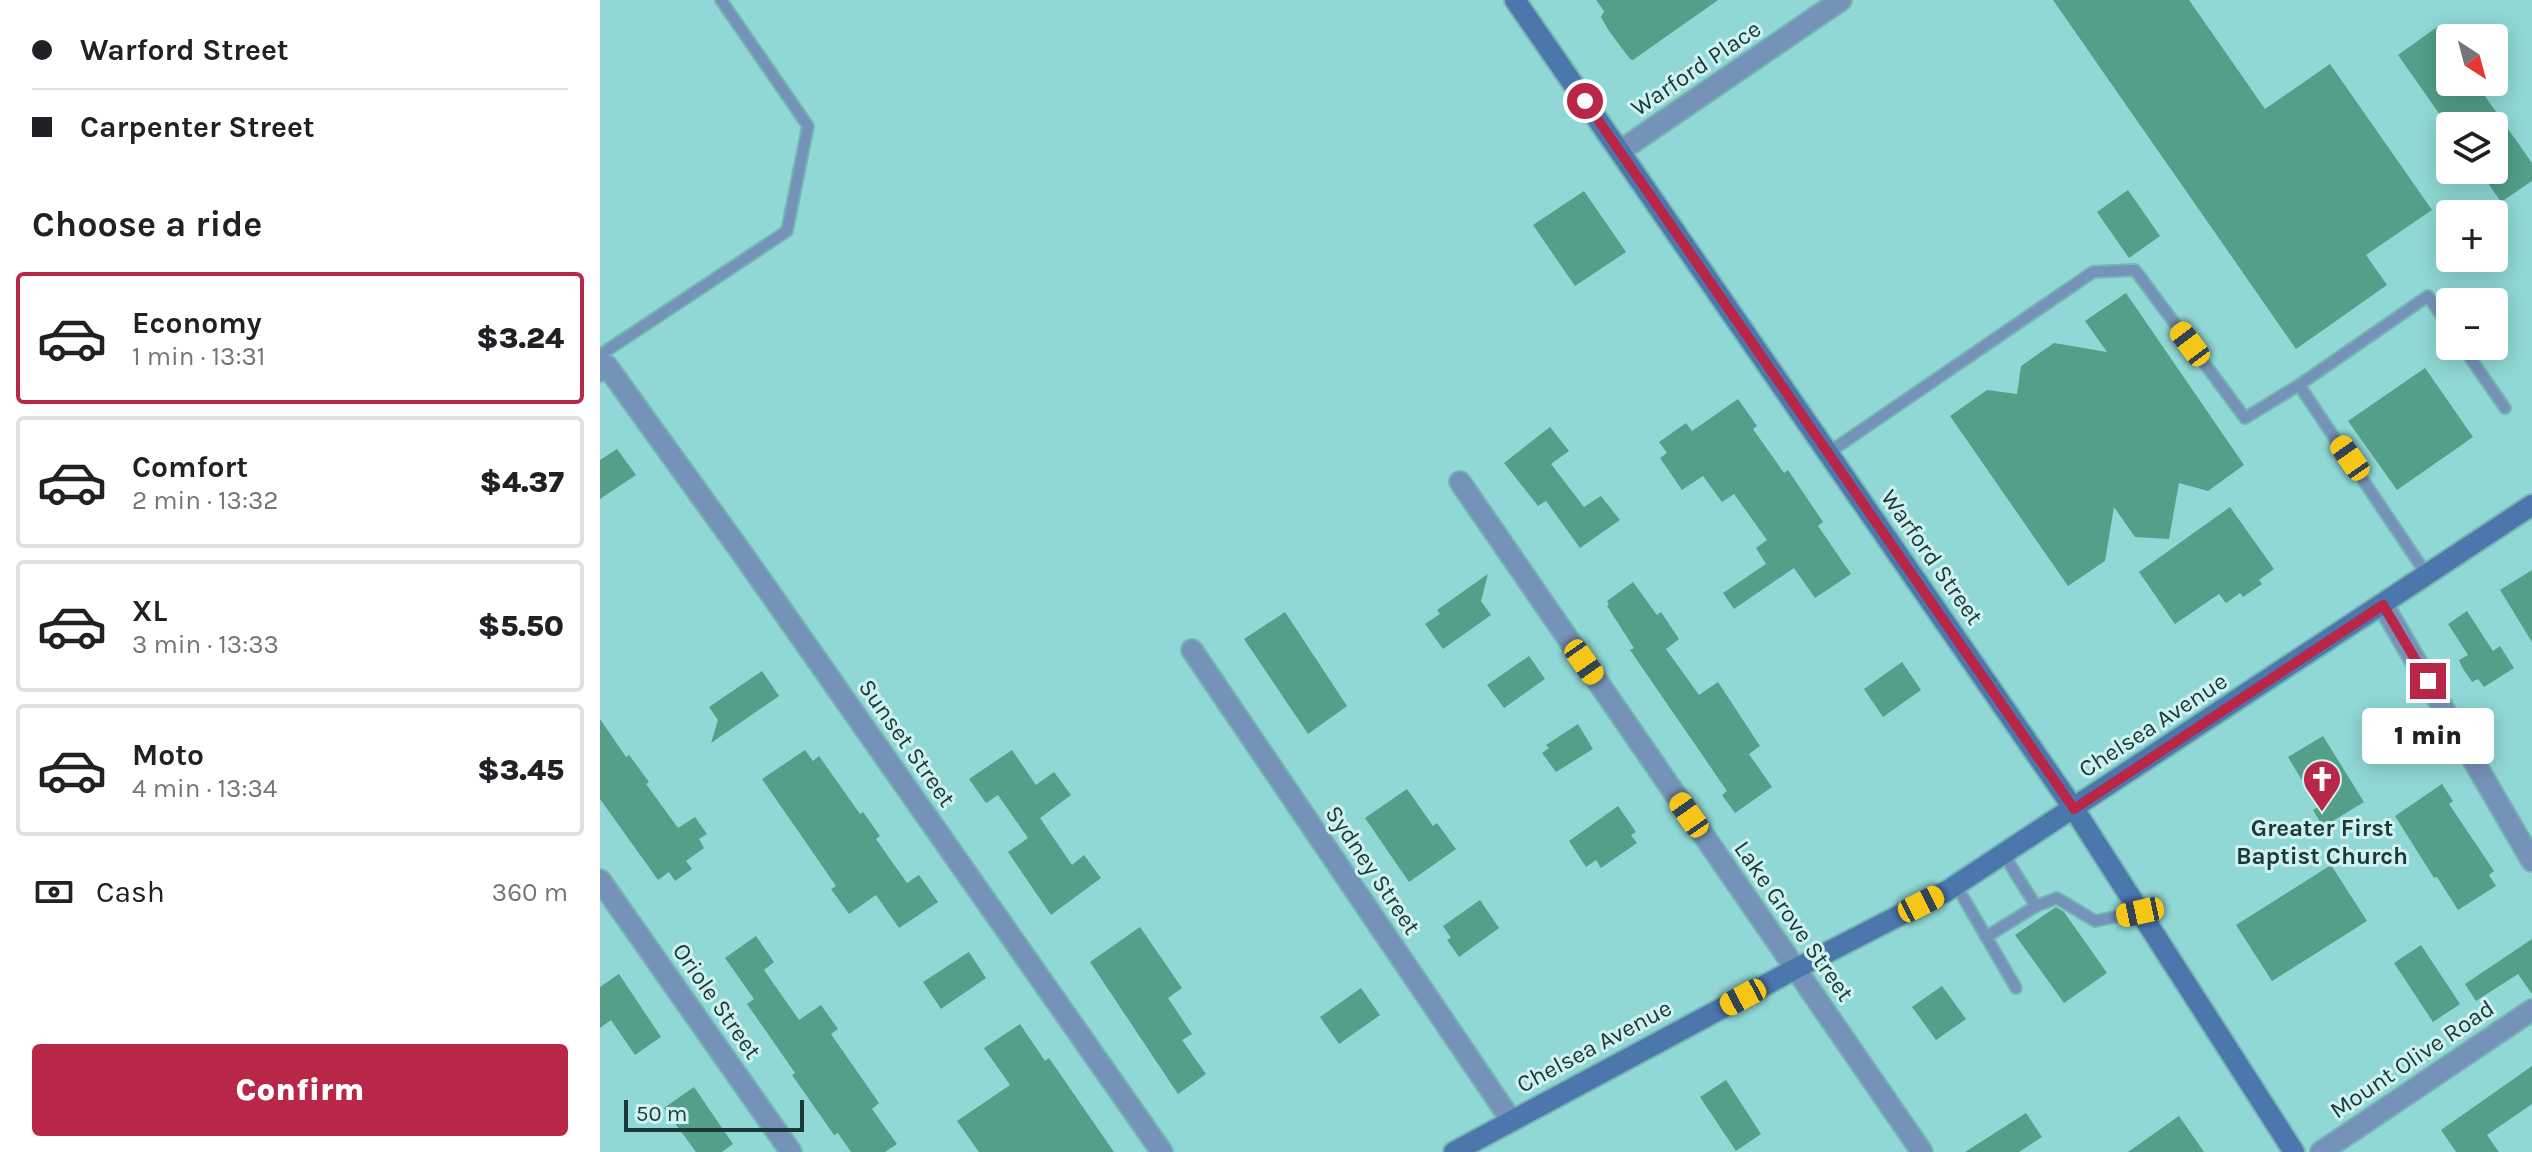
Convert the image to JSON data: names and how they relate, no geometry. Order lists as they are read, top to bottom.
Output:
{
  "streets": {
    "main road": ["Warford Street", "Chelsea Avenue"],
    "street": [
      "Warford Place",
      "Sunset Street",
      "Sydney Street",
      "Lake Grove Street",
      "Oriole Street",
      "Mount Olive Road"
    ]
  },
  "crossings": [
    ["Warford Place", "Warford Street"],
    ["Warford Street", "Chelsea Avenue"],
    ["Chelsea Avenue", "Sydney Street"],
    ["Chelsea Avenue", "Lake Grove Street"]
  ],
  "places": {
    "church": ["Greater First Baptist Church"]
  },
  "scale_bar": "50 m",
  "north": "bottom right",
  "page": {
    "banner": ["Warford Street", "Carpenter Street"],
    "map_buttons": ["+", "−"],
    "heading": "Choose a ride",
    "list": [
      {
        "name": "Economy",
        "note": "1 min · 13:31",
        "value": "$3.24"
      },
      {
        "name": "Comfort",
        "note": "2 min · 13:32",
        "value": "$4.37"
      },
      {
        "name": "XL",
        "note": "3 min · 13:33",
        "value": "$5.50"
      },
      {
        "name": "Moto",
        "note": "4 min · 13:34",
        "value": "$3.45"
      }
    ],
    "bubble": "1 min",
    "pay": ["Cash", "360 m"],
    "buttons": "Confirm",
    "scale": "50 m"
  }
}
